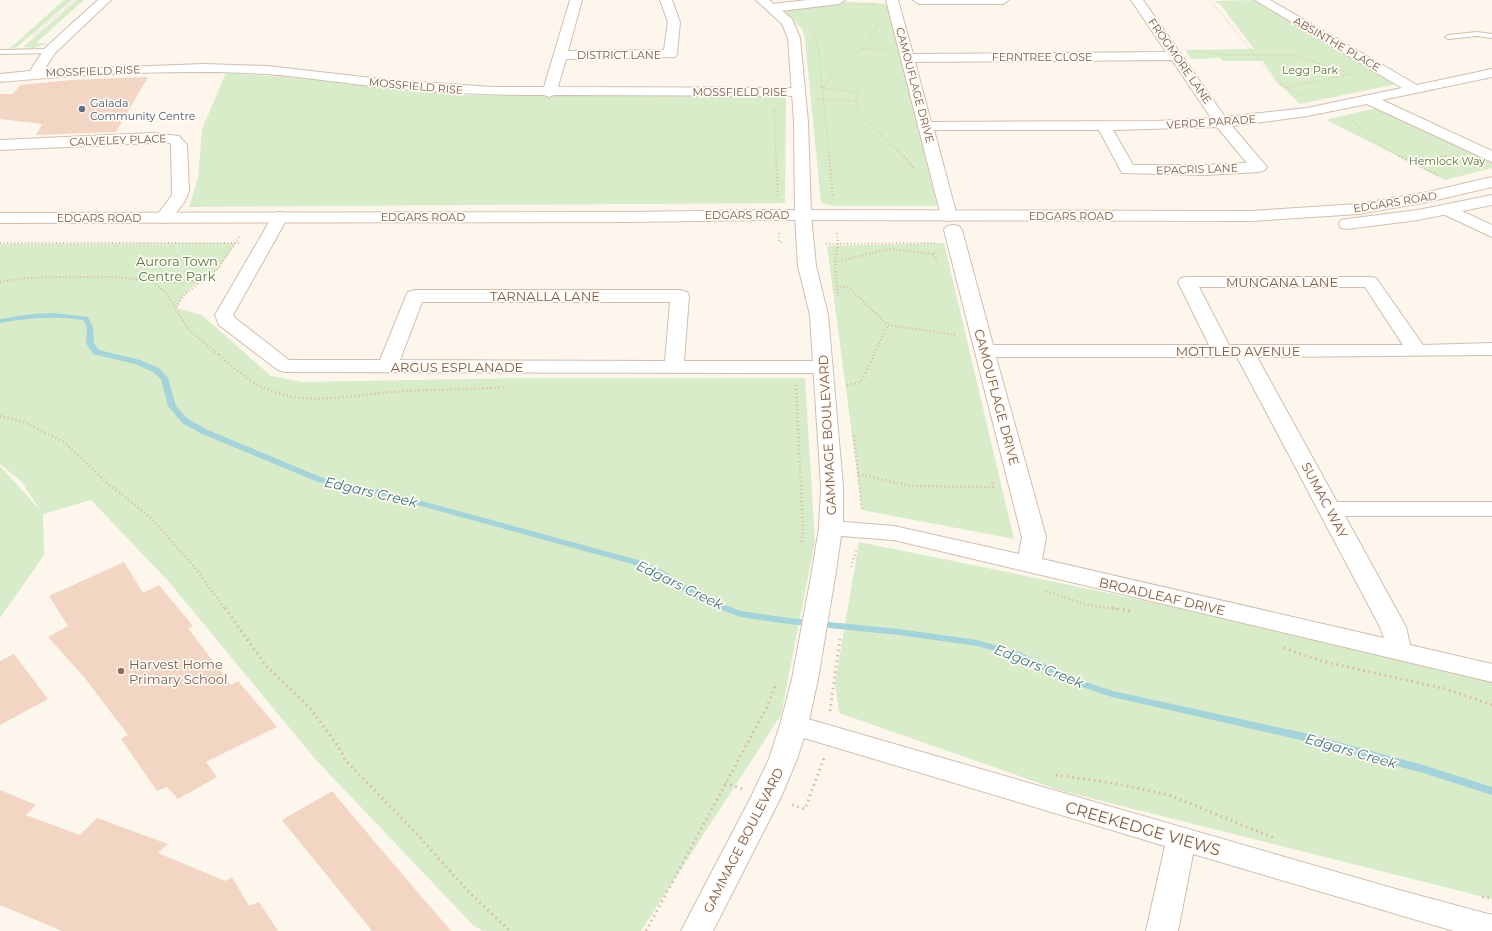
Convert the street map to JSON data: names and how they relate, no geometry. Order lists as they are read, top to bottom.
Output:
{
  "streets": {
    "street": [
      "ABSINTHE PLACE",
      "DISTRICT LANE",
      "FERNTREE CLOSE",
      "FROGMORE LANE",
      "MOSSFIELD RISE",
      "CAMOUFLAGE DRIVE",
      "VERDE PARADE",
      "CALVELEY PLACE",
      "EPACRIS LANE",
      "EDGARS ROAD",
      "MUNGANA LANE",
      "TARNALLA LANE",
      "MOTTLED AVENUE",
      "ARGUS ESPLANADE",
      "GAMMAGE BOULEVARD",
      "SUMAC WAY",
      "BROADLEAF DRIVE",
      "CREEKEDGE VIEWS"
    ]
  },
  "crossings": [
    ["ABSINTHE PLACE", "VERDE PARADE"],
    ["FERNTREE CLOSE", "FROGMORE LANE"],
    ["FERNTREE CLOSE", "CAMOUFLAGE DRIVE"],
    ["FROGMORE LANE", "VERDE PARADE"],
    ["FROGMORE LANE", "EPACRIS LANE"],
    ["MOSSFIELD RISE", "GAMMAGE BOULEVARD"],
    ["CAMOUFLAGE DRIVE", "VERDE PARADE"],
    ["CAMOUFLAGE DRIVE", "EDGARS ROAD"],
    ["CAMOUFLAGE DRIVE", "MOTTLED AVENUE"],
    ["CAMOUFLAGE DRIVE", "BROADLEAF DRIVE"],
    ["VERDE PARADE", "EPACRIS LANE"],
    ["CALVELEY PLACE", "EDGARS ROAD"],
    ["EDGARS ROAD", "ARGUS ESPLANADE"],
    ["EDGARS ROAD", "GAMMAGE BOULEVARD"],
    ["MUNGANA LANE", "MOTTLED AVENUE"],
    ["TARNALLA LANE", "ARGUS ESPLANADE"],
    ["MOTTLED AVENUE", "SUMAC WAY"],
    ["ARGUS ESPLANADE", "GAMMAGE BOULEVARD"],
    ["GAMMAGE BOULEVARD", "BROADLEAF DRIVE"],
    ["GAMMAGE BOULEVARD", "CREEKEDGE VIEWS"],
    ["SUMAC WAY", "BROADLEAF DRIVE"]
  ],
  "water": ["Edgars Creek"],
  "parks": ["Legg Park", "Hemlock Way", "Aurora Town Centre Park"],
  "places": ["Galada Community Centre", "Harvest Home Primary School"]
}
